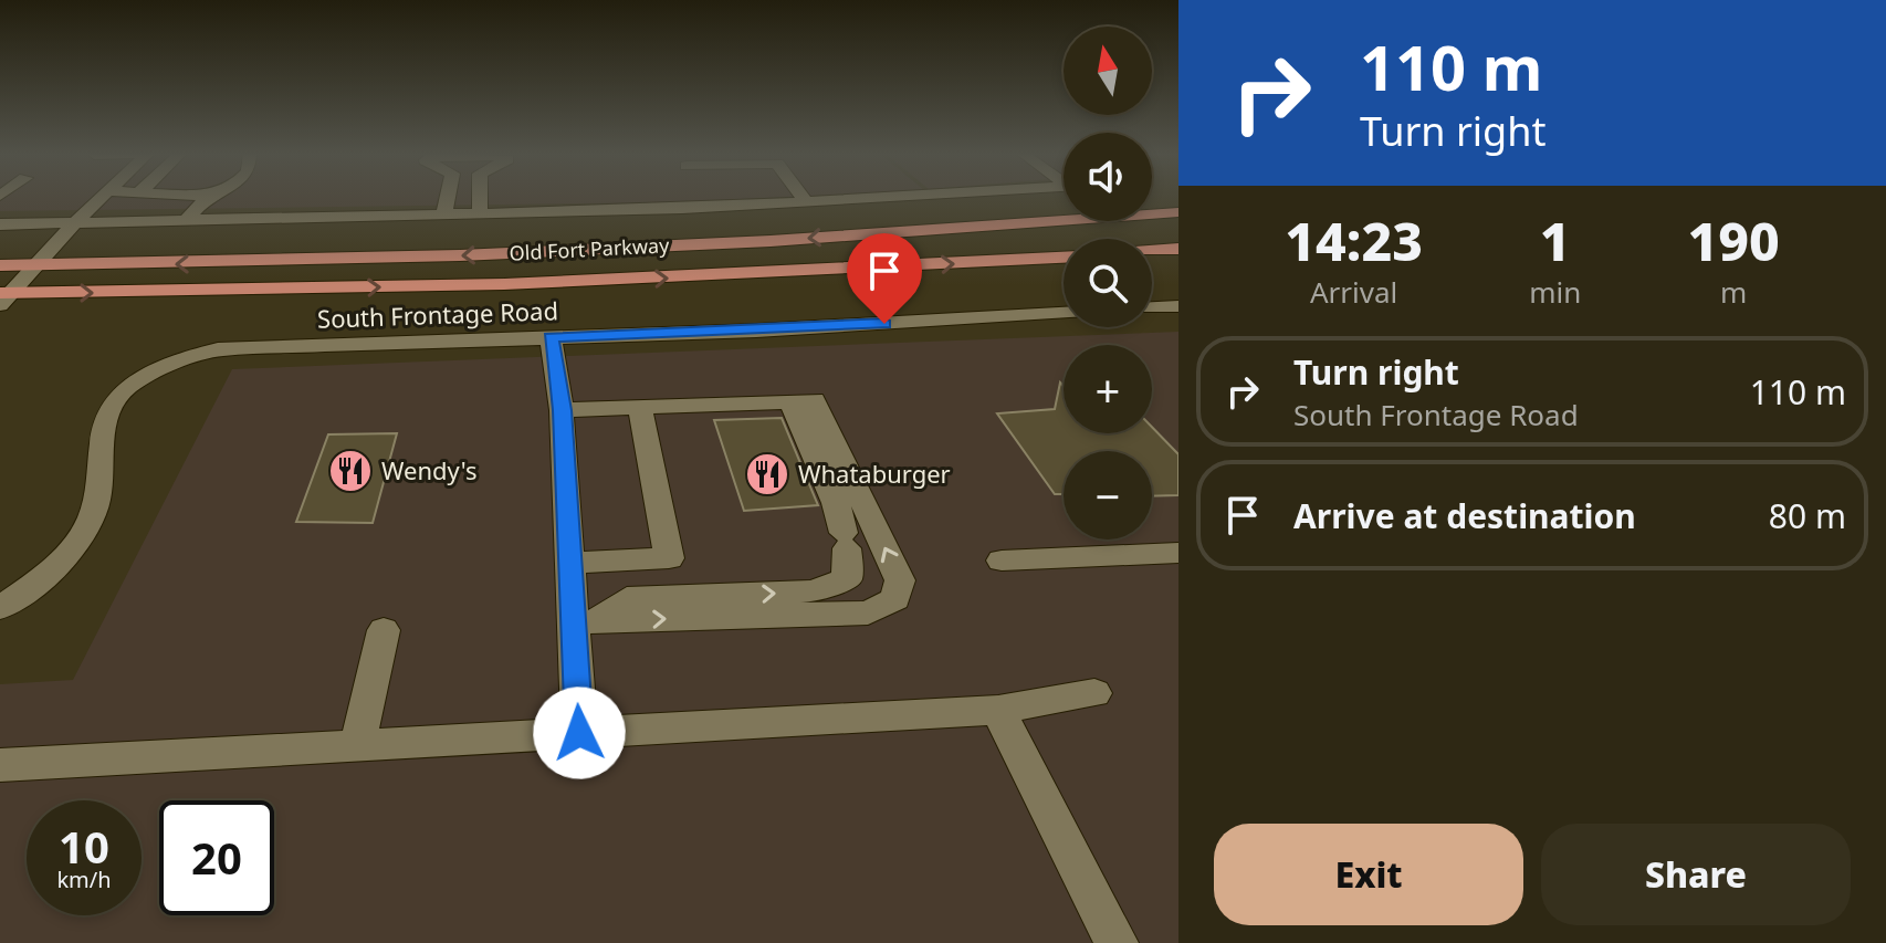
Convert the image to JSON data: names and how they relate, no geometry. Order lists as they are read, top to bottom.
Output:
{
  "streets": {
    "main road": ["Old Fort Parkway"],
    "street": ["South Frontage Road"]
  },
  "places": {
    "restaurant": ["Wendy's", "Whataburger"]
  },
  "north": "top",
  "page": {
    "turn": ["110 m", "Turn right"],
    "map_buttons": ["+", "−"],
    "eta": [
      "14:23",
      "Arrival",
      "1",
      "min",
      "190",
      "m"
    ],
    "list": [
      {
        "name": "Turn right",
        "note": "South Frontage Road",
        "value": "110 m"
      },
      {
        "name": "Arrive at destination",
        "value": "80 m"
      }
    ],
    "speed": "10 km/h",
    "limit": "20",
    "buttons": ["Exit", "Share"]
  }
}
